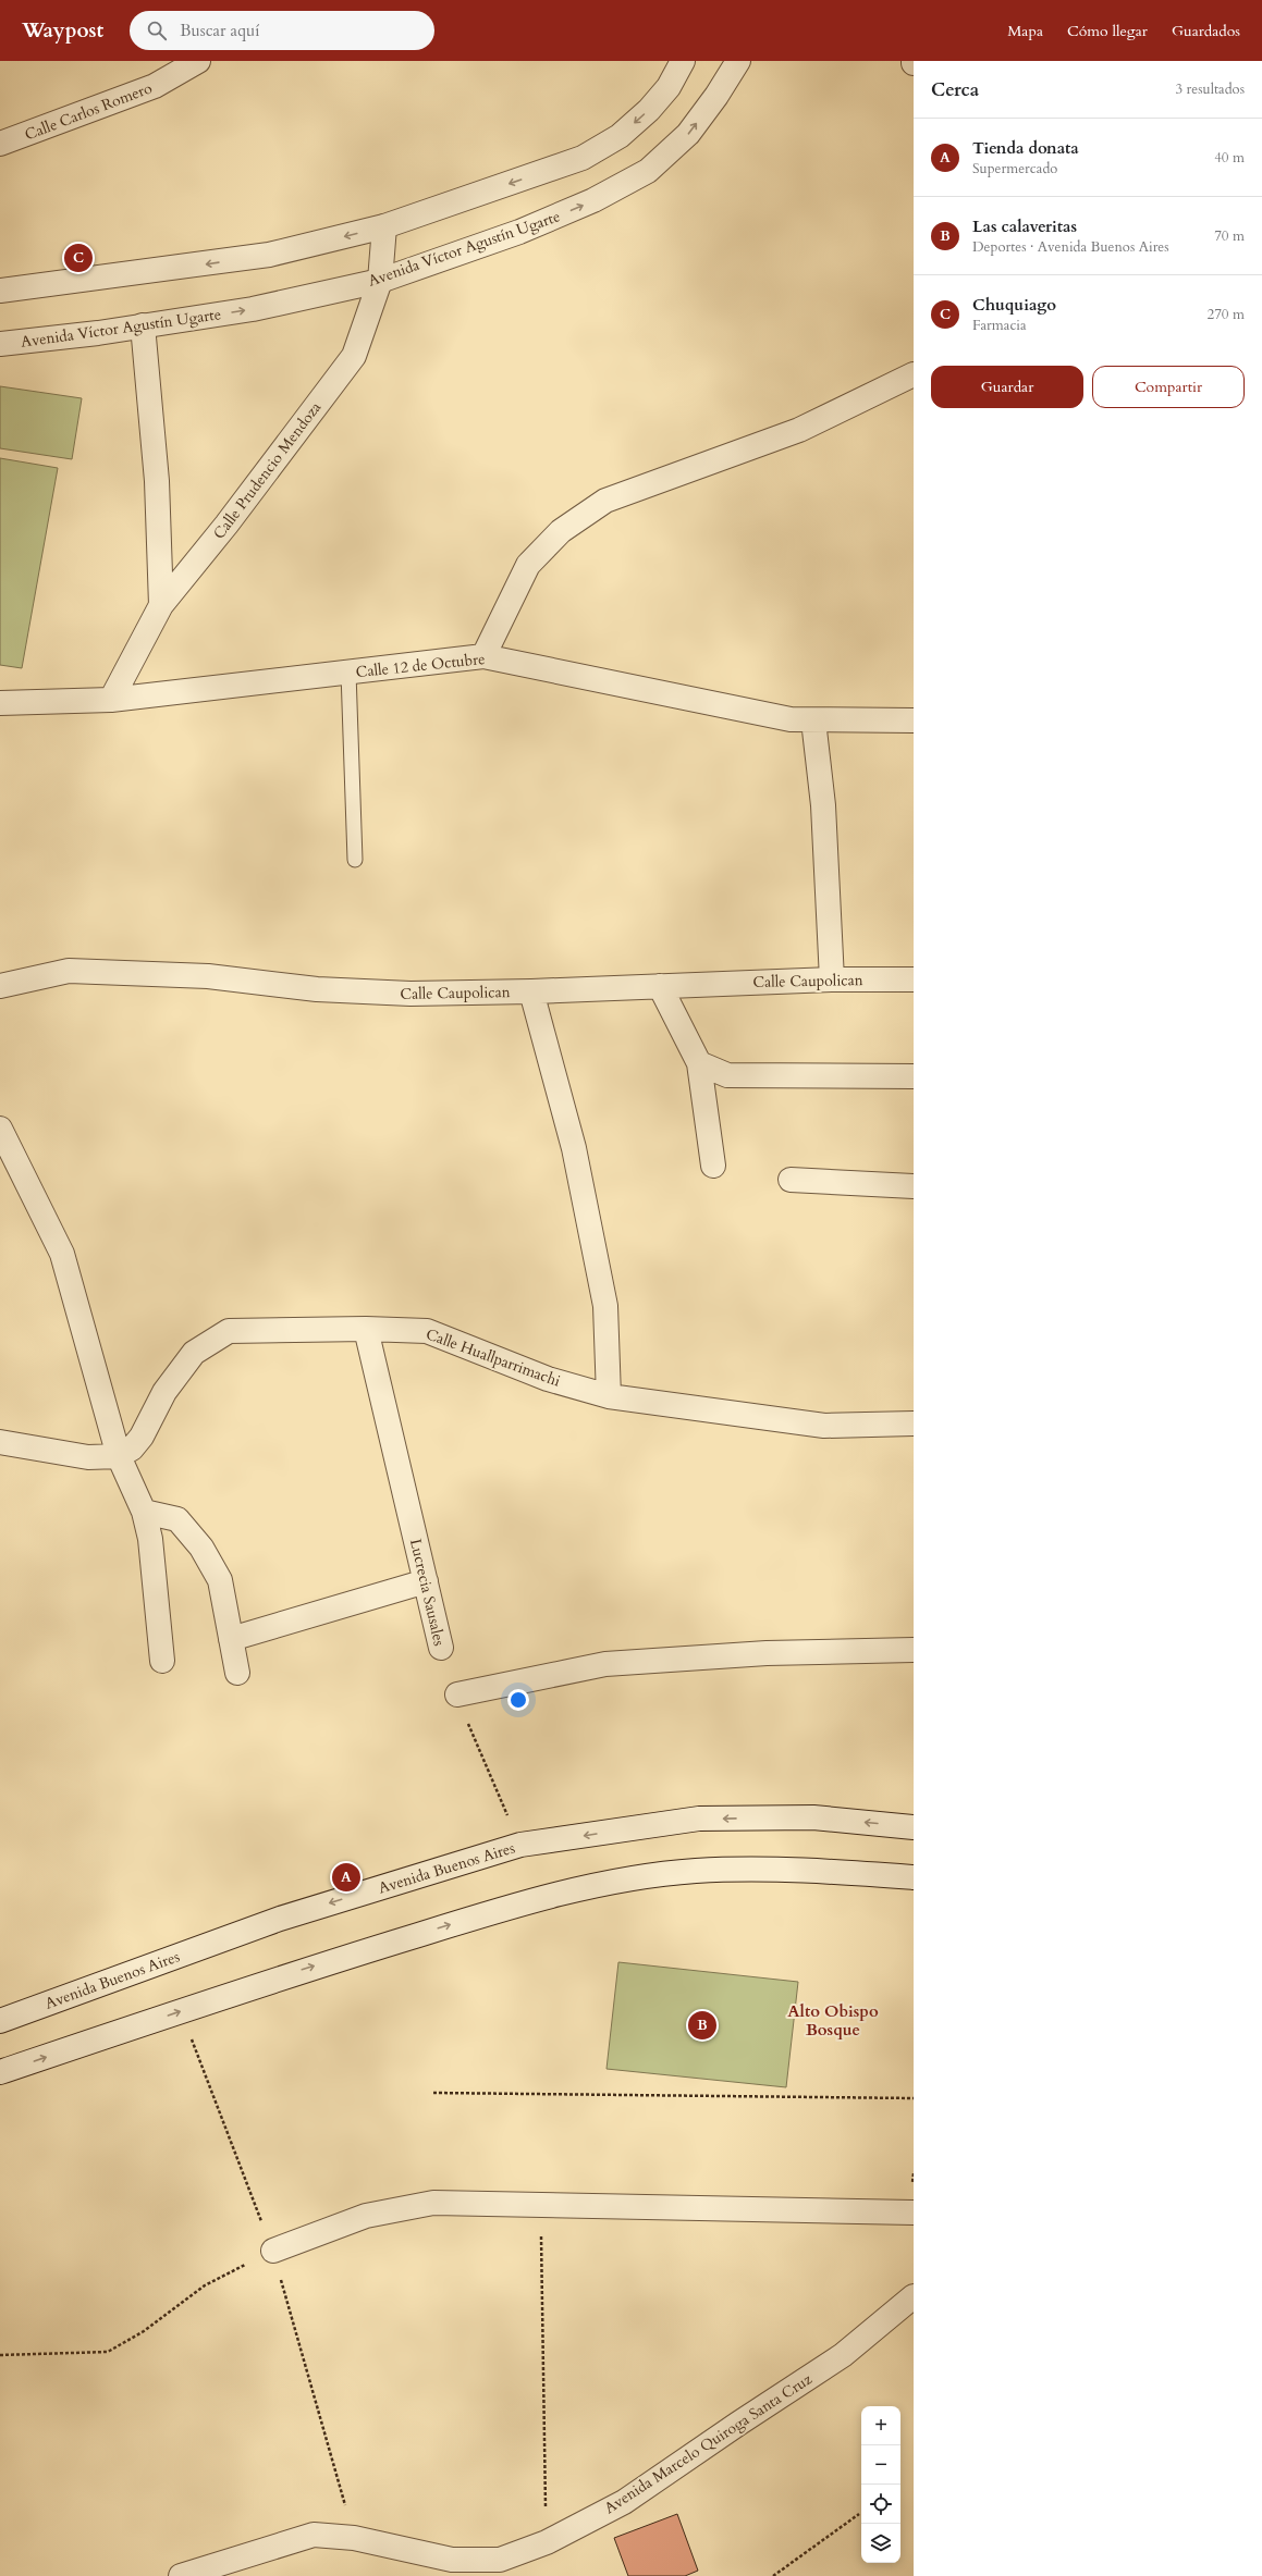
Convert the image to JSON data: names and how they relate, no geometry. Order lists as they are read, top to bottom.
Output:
{
  "streets": {
    "street": [
      "Calle Carlos Romero",
      "Avenida Víctor Agustín Ugarte",
      "Calle Prudencio Mendoza",
      "Calle 12 de Octubre",
      "Calle Caupolican",
      "Calle Huallparrimachi",
      "Lucrecia Sausales",
      "Avenida Buenos Aires",
      "Avenida Marcelo Quiroga Santa Cruz"
    ]
  },
  "crossings": [
    ["Avenida Víctor Agustín Ugarte", "Calle Prudencio Mendoza"],
    ["Calle Prudencio Mendoza", "Calle 12 de Octubre"],
    ["Calle Huallparrimachi", "Lucrecia Sausales"]
  ],
  "districts": ["Alto Obispo Bosque"],
  "page": {
    "header": "Waypost",
    "search": "Buscar aquí",
    "nav": ["Mapa", "Cómo llegar", "Guardados"],
    "heading": ["Cerca", "3 resultados"],
    "list": [
      {
        "mark": "A",
        "name": "Tienda donata",
        "note": "Supermercado",
        "value": "40 m"
      },
      {
        "mark": "B",
        "name": "Las calaveritas",
        "note": "Deportes · Avenida Buenos Aires",
        "value": "70 m"
      },
      {
        "mark": "C",
        "name": "Chuquiago",
        "note": "Farmacia",
        "value": "270 m"
      }
    ],
    "pins": ["C", "A", "B"],
    "buttons": ["Guardar", "Compartir"],
    "map_buttons": ["+", "−"]
  }
}
